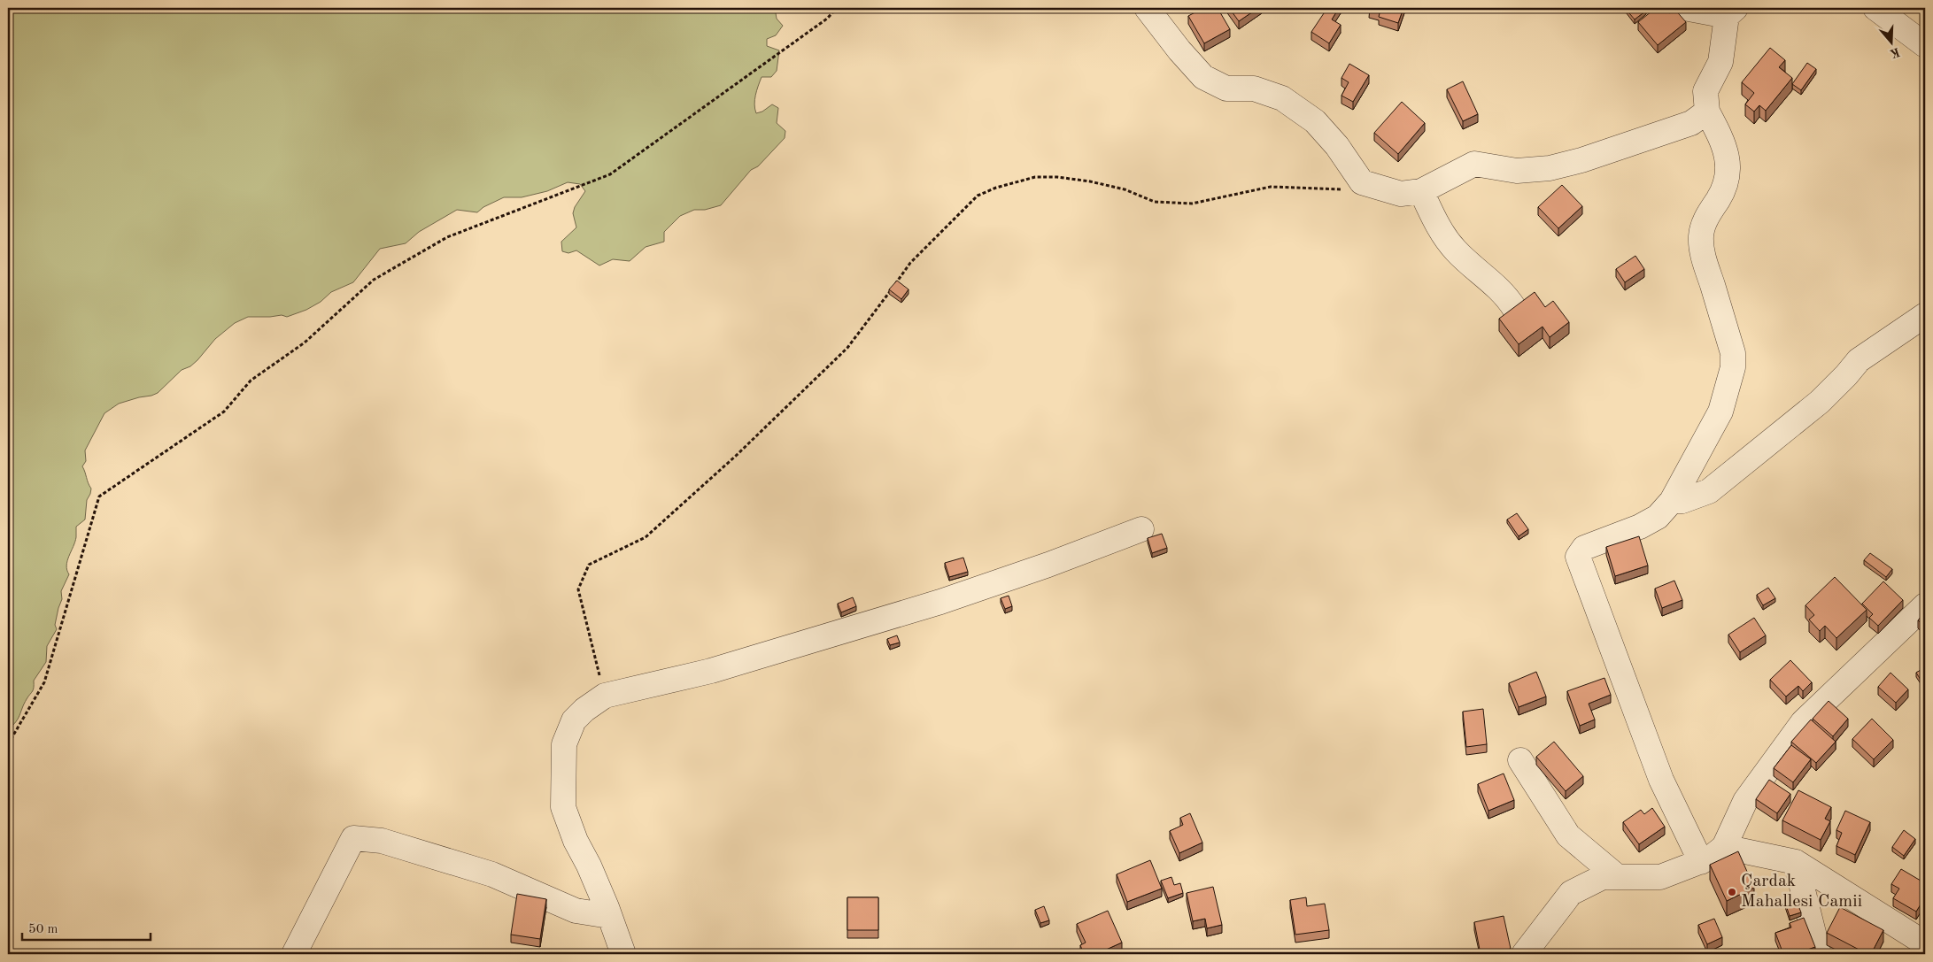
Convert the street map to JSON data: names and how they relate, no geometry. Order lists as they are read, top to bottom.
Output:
{
  "places": ["Çardak Mahallesi Camii"],
  "scale_bar": "50 m",
  "north": "bottom"
}
